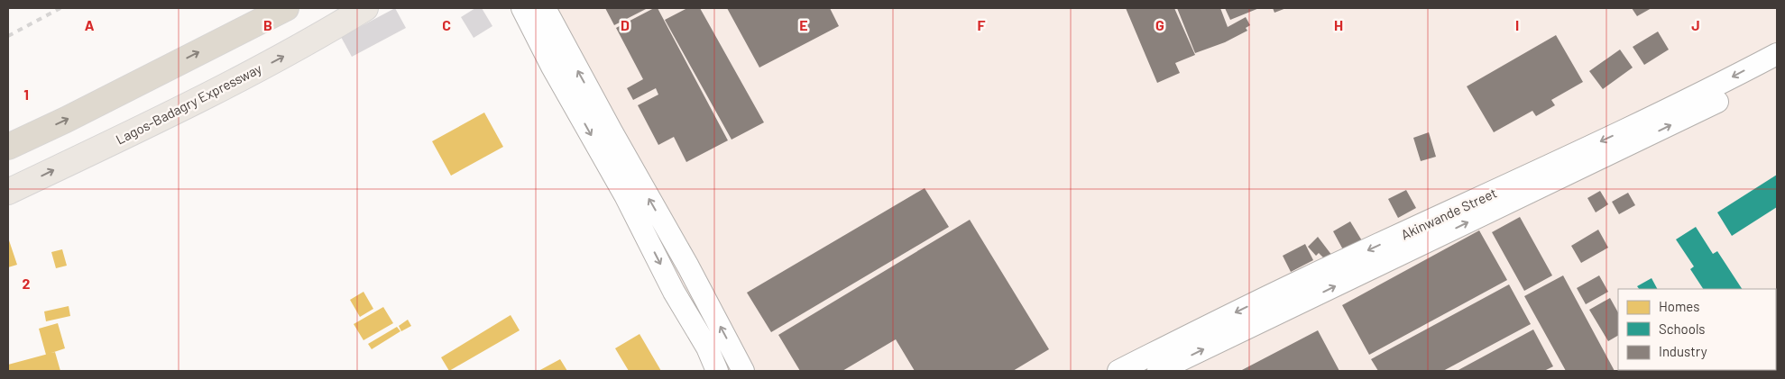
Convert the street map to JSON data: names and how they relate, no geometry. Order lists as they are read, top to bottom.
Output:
{
  "streets": {
    "main road": ["Lagos-Badagry Expressway"],
    "street": ["Akinwande Street"]
  },
  "one_way": ["Lagos-Badagry Expressway"],
  "legend": ["Homes", "Schools", "Industry"],
  "grid": {
    "columns": [
      "A",
      "B",
      "C",
      "D",
      "E",
      "F",
      "G",
      "H",
      "I",
      "J"
    ],
    "rows": ["1", "2"]
  }
}
